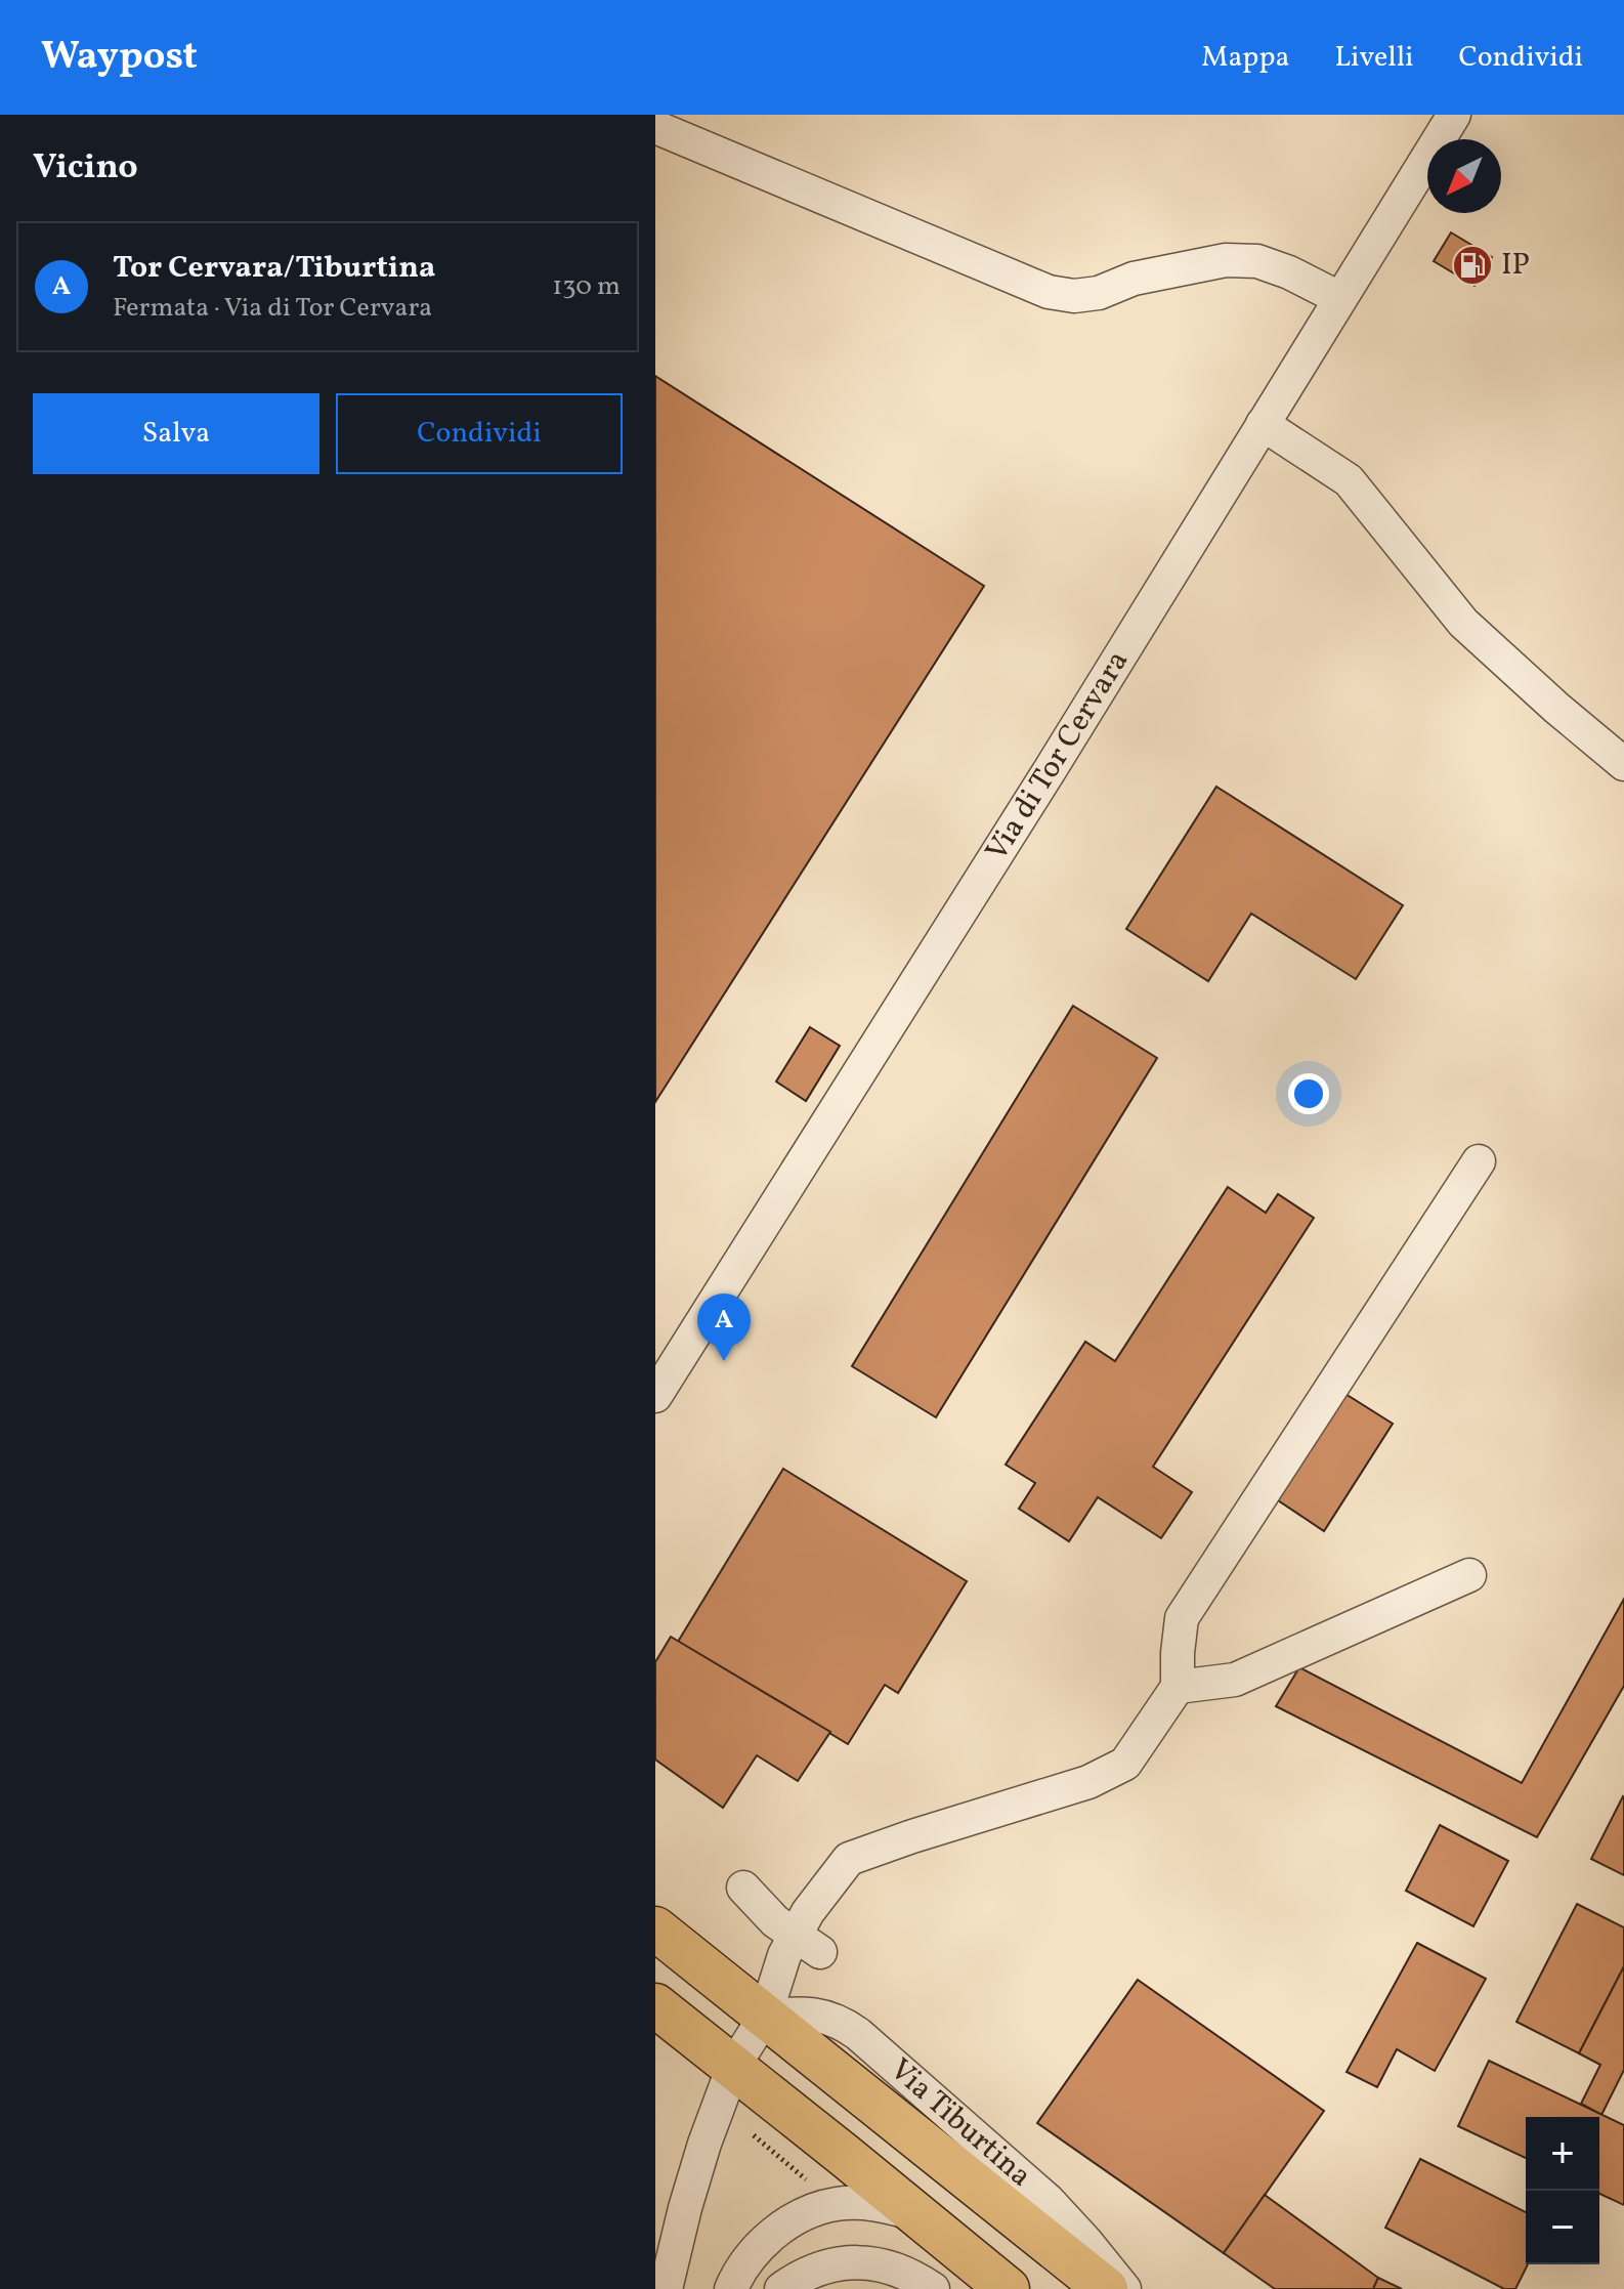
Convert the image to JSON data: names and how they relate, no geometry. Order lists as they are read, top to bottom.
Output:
{
  "streets": {
    "main road": ["Via Tiburtina"],
    "street": ["Via di Tor Cervara"]
  },
  "places": {
    "fuel station": ["IP"]
  },
  "north": "bottom left",
  "page": {
    "header": "Waypost",
    "nav": ["Mappa", "Livelli", "Condividi"],
    "heading": "Vicino",
    "list": [
      {
        "mark": "A",
        "name": "Tor Cervara/Tiburtina",
        "note": "Fermata · Via di Tor Cervara",
        "value": "130 m"
      }
    ],
    "buttons": ["Salva", "Condividi"],
    "pins": "A",
    "map_buttons": ["+", "−"]
  }
}
